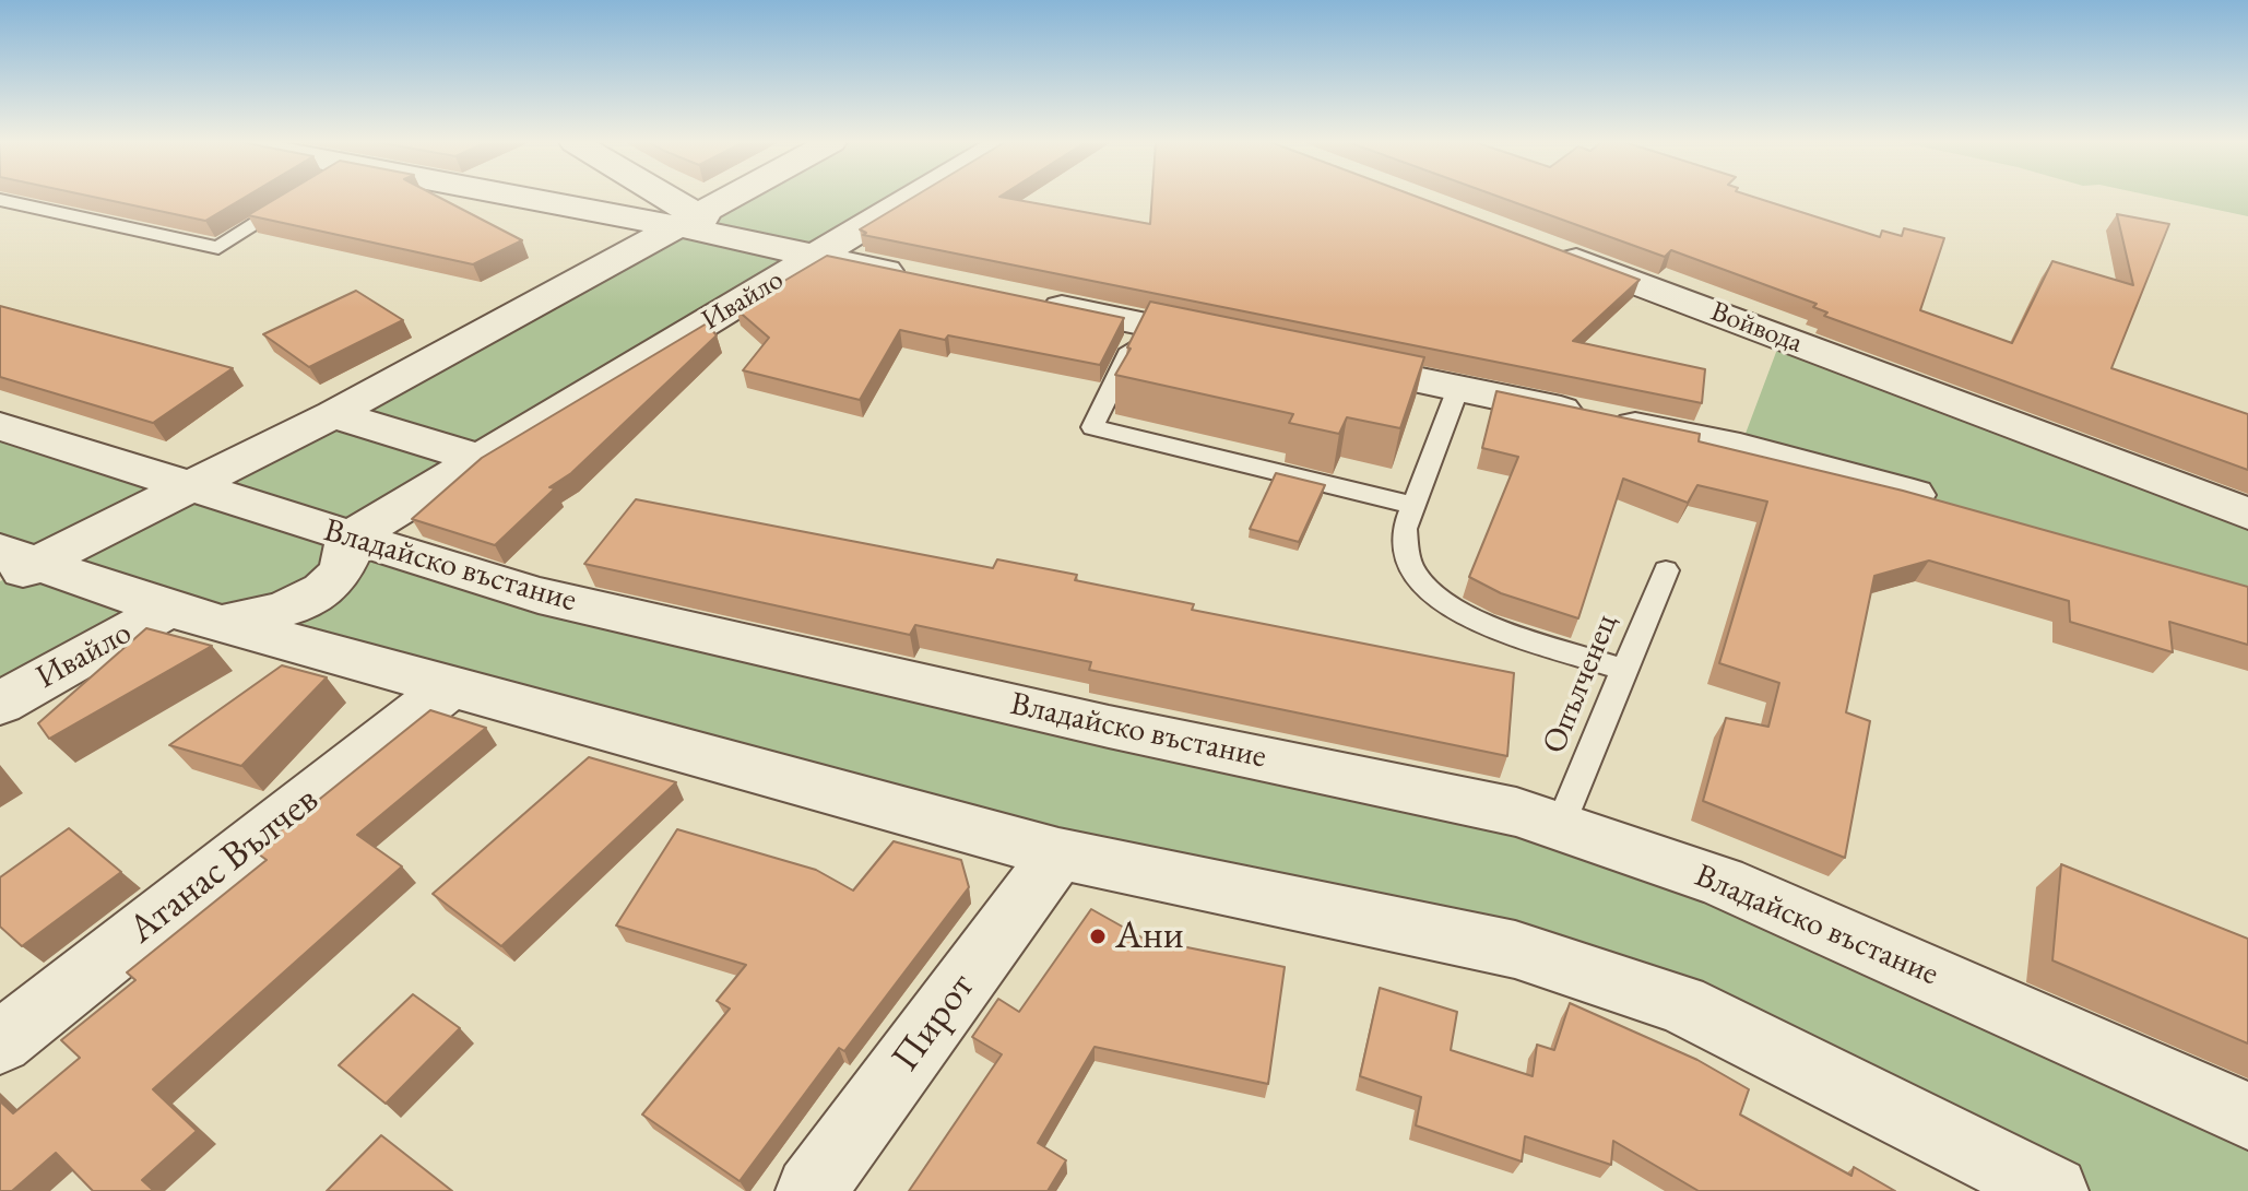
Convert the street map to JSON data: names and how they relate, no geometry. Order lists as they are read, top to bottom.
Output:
{
  "streets": {
    "street": [
      "Ивайло",
      "Войвода",
      "Владайско въстание",
      "Атанас Вълчев",
      "Пирот"
    ],
    "lane": ["Опълченец"]
  },
  "crossings": [
    ["Ивайло", "Владайско въстание"],
    ["Владайско въстание", "Опълченец"]
  ],
  "places": ["Ани"]
}
